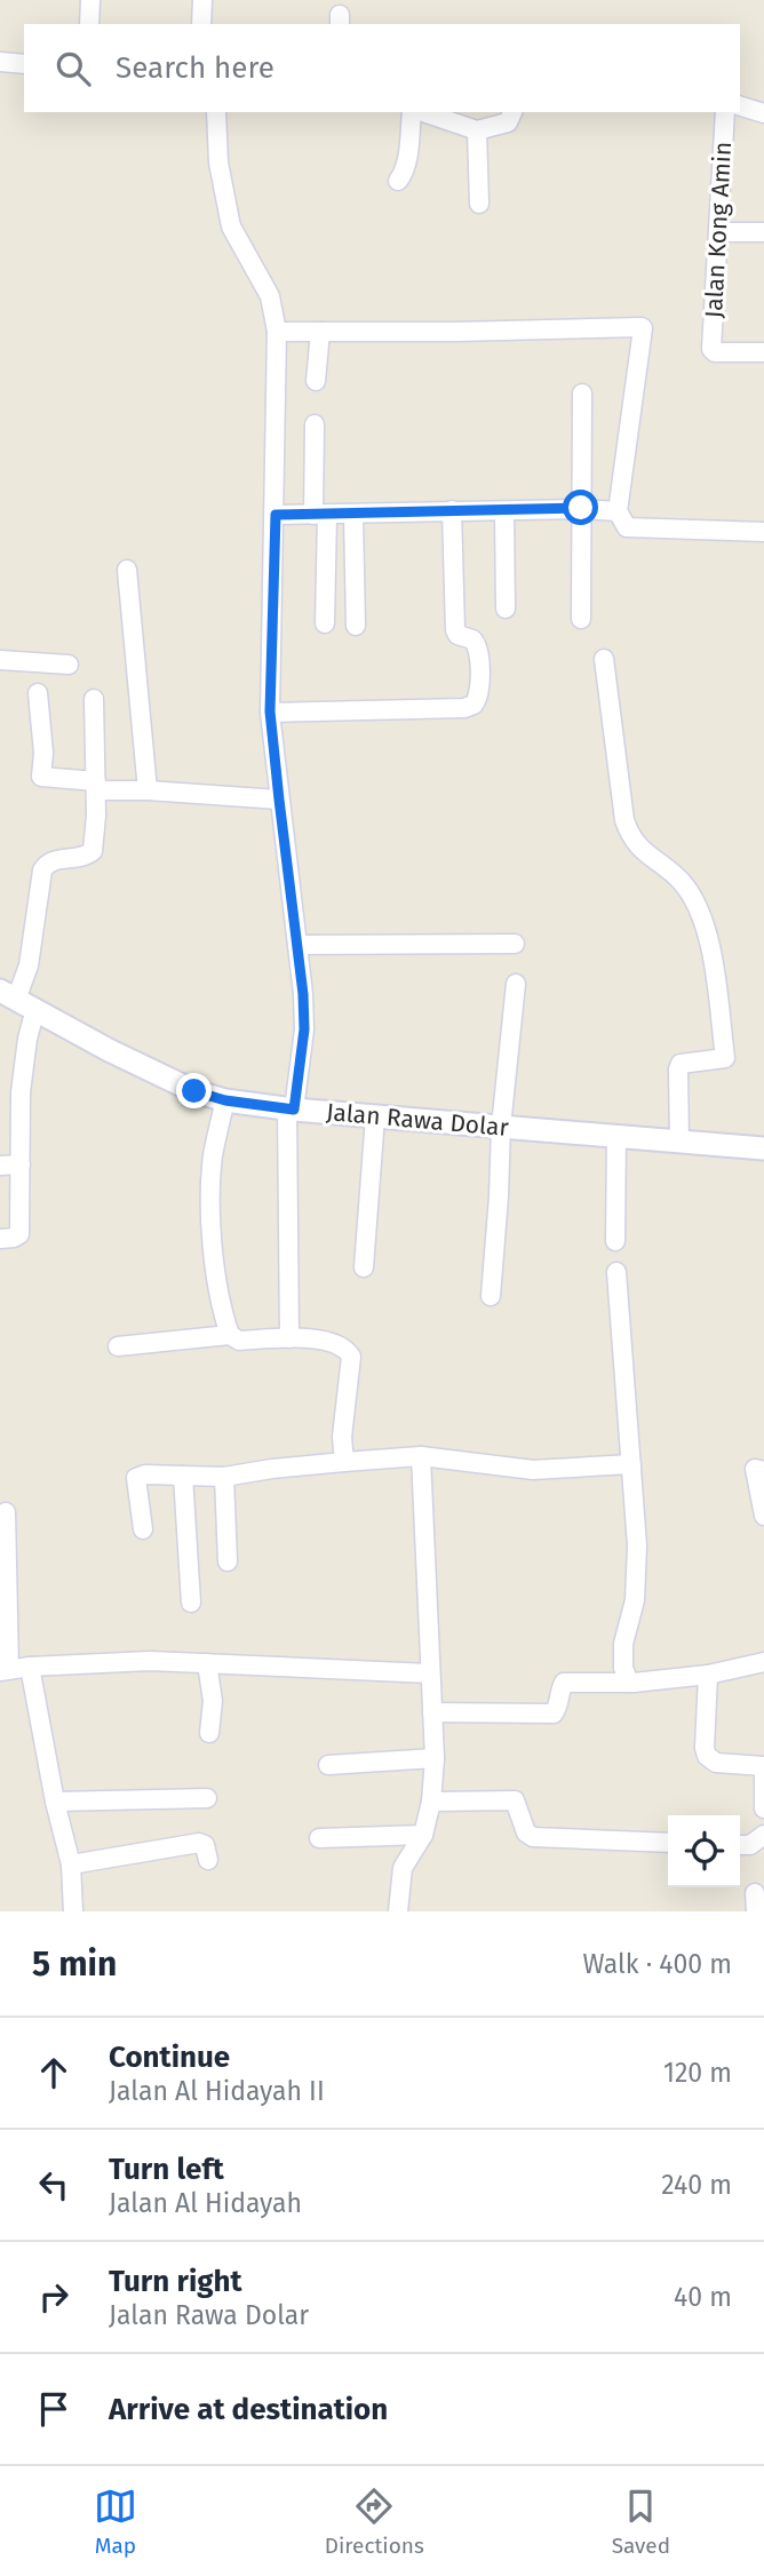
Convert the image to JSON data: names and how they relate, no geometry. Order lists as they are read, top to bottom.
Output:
{
  "streets": {
    "street": ["Jalan Kong Amin", "Jalan Rawa Dolar"]
  },
  "page": {
    "search": "Search here",
    "heading": ["5 min", "Walk · 400 m"],
    "list": [
      ["Continue", "Jalan Al Hidayah II", "120 m"],
      ["Turn left", "Jalan Al Hidayah", "240 m"],
      ["Turn right", "Jalan Rawa Dolar", "40 m"],
      "Arrive at destination"
    ],
    "nav": ["Map", "Directions", "Saved"]
  }
}
